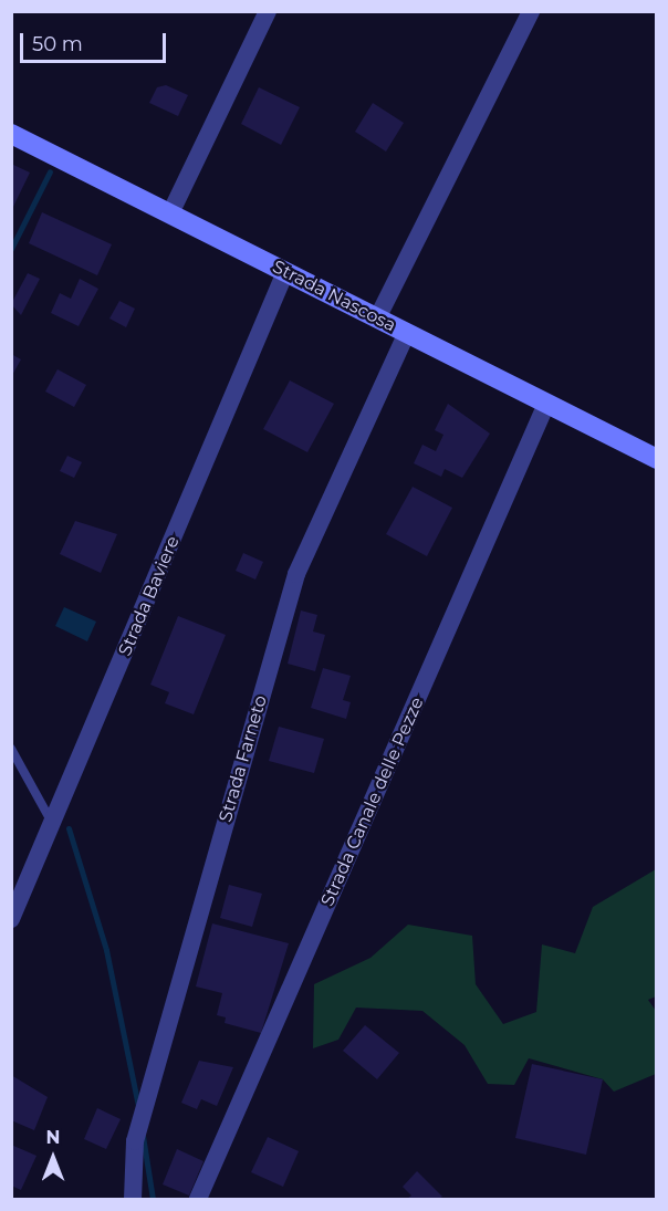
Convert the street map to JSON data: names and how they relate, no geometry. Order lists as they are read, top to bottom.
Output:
{
  "streets": {
    "street": [
      "Strada Nascosa",
      "Strada Baviere",
      "Strada Farneto",
      "Strada Canale delle Pezze"
    ]
  },
  "crossings": [
    ["Strada Nascosa", "Strada Baviere"],
    ["Strada Nascosa", "Strada Farneto"],
    ["Strada Nascosa", "Strada Canale delle Pezze"]
  ],
  "scale_bar": "50 m",
  "north": "top"
}
